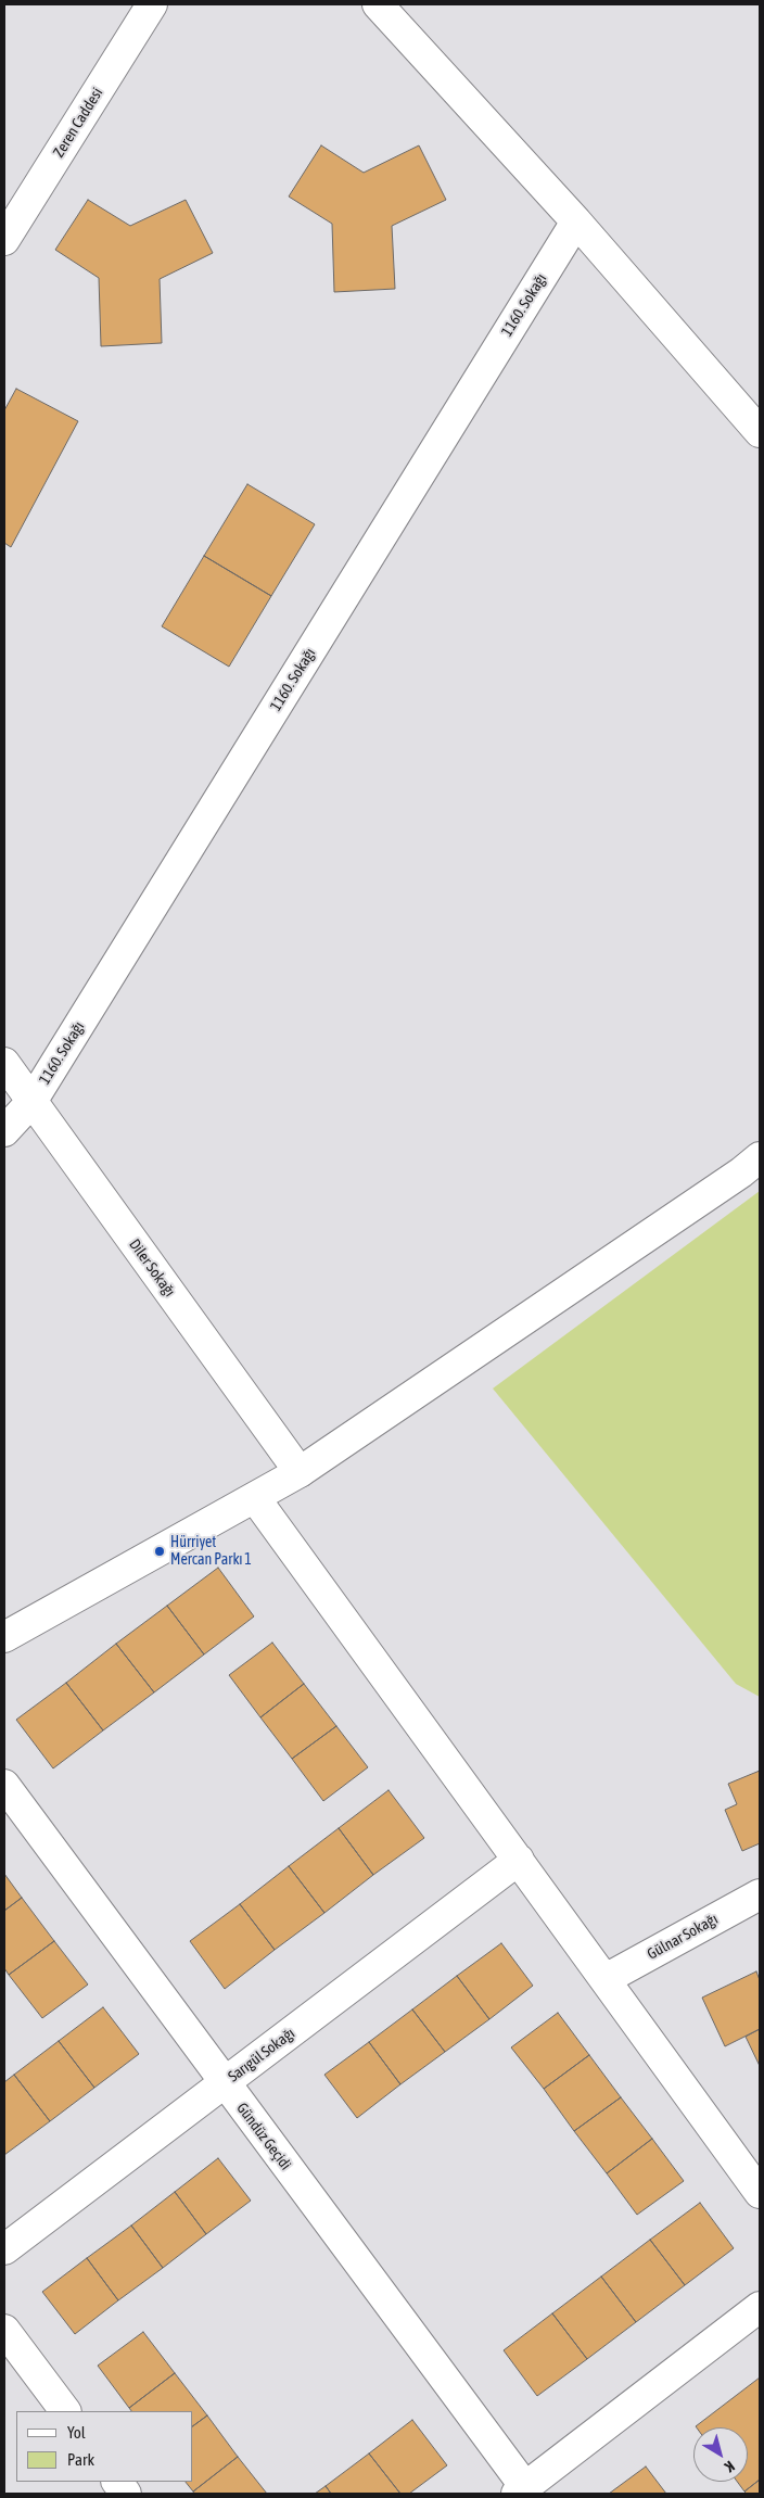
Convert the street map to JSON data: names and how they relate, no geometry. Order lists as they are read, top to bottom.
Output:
{
  "streets": {
    "street": [
      "Zeren Caddesi",
      "1160. Sokağı",
      "Diler Sokağı",
      "Gülnar Sokağı",
      "Sarıgül Sokağı",
      "Gündüz Geçidi"
    ]
  },
  "crossings": [
    ["1160. Sokağı", "Diler Sokağı"],
    ["Sarıgül Sokağı", "Gündüz Geçidi"]
  ],
  "places": ["Hürriyet Mercan Parkı 1"],
  "legend": ["Yol", "Park"],
  "north": "bottom right"
}
